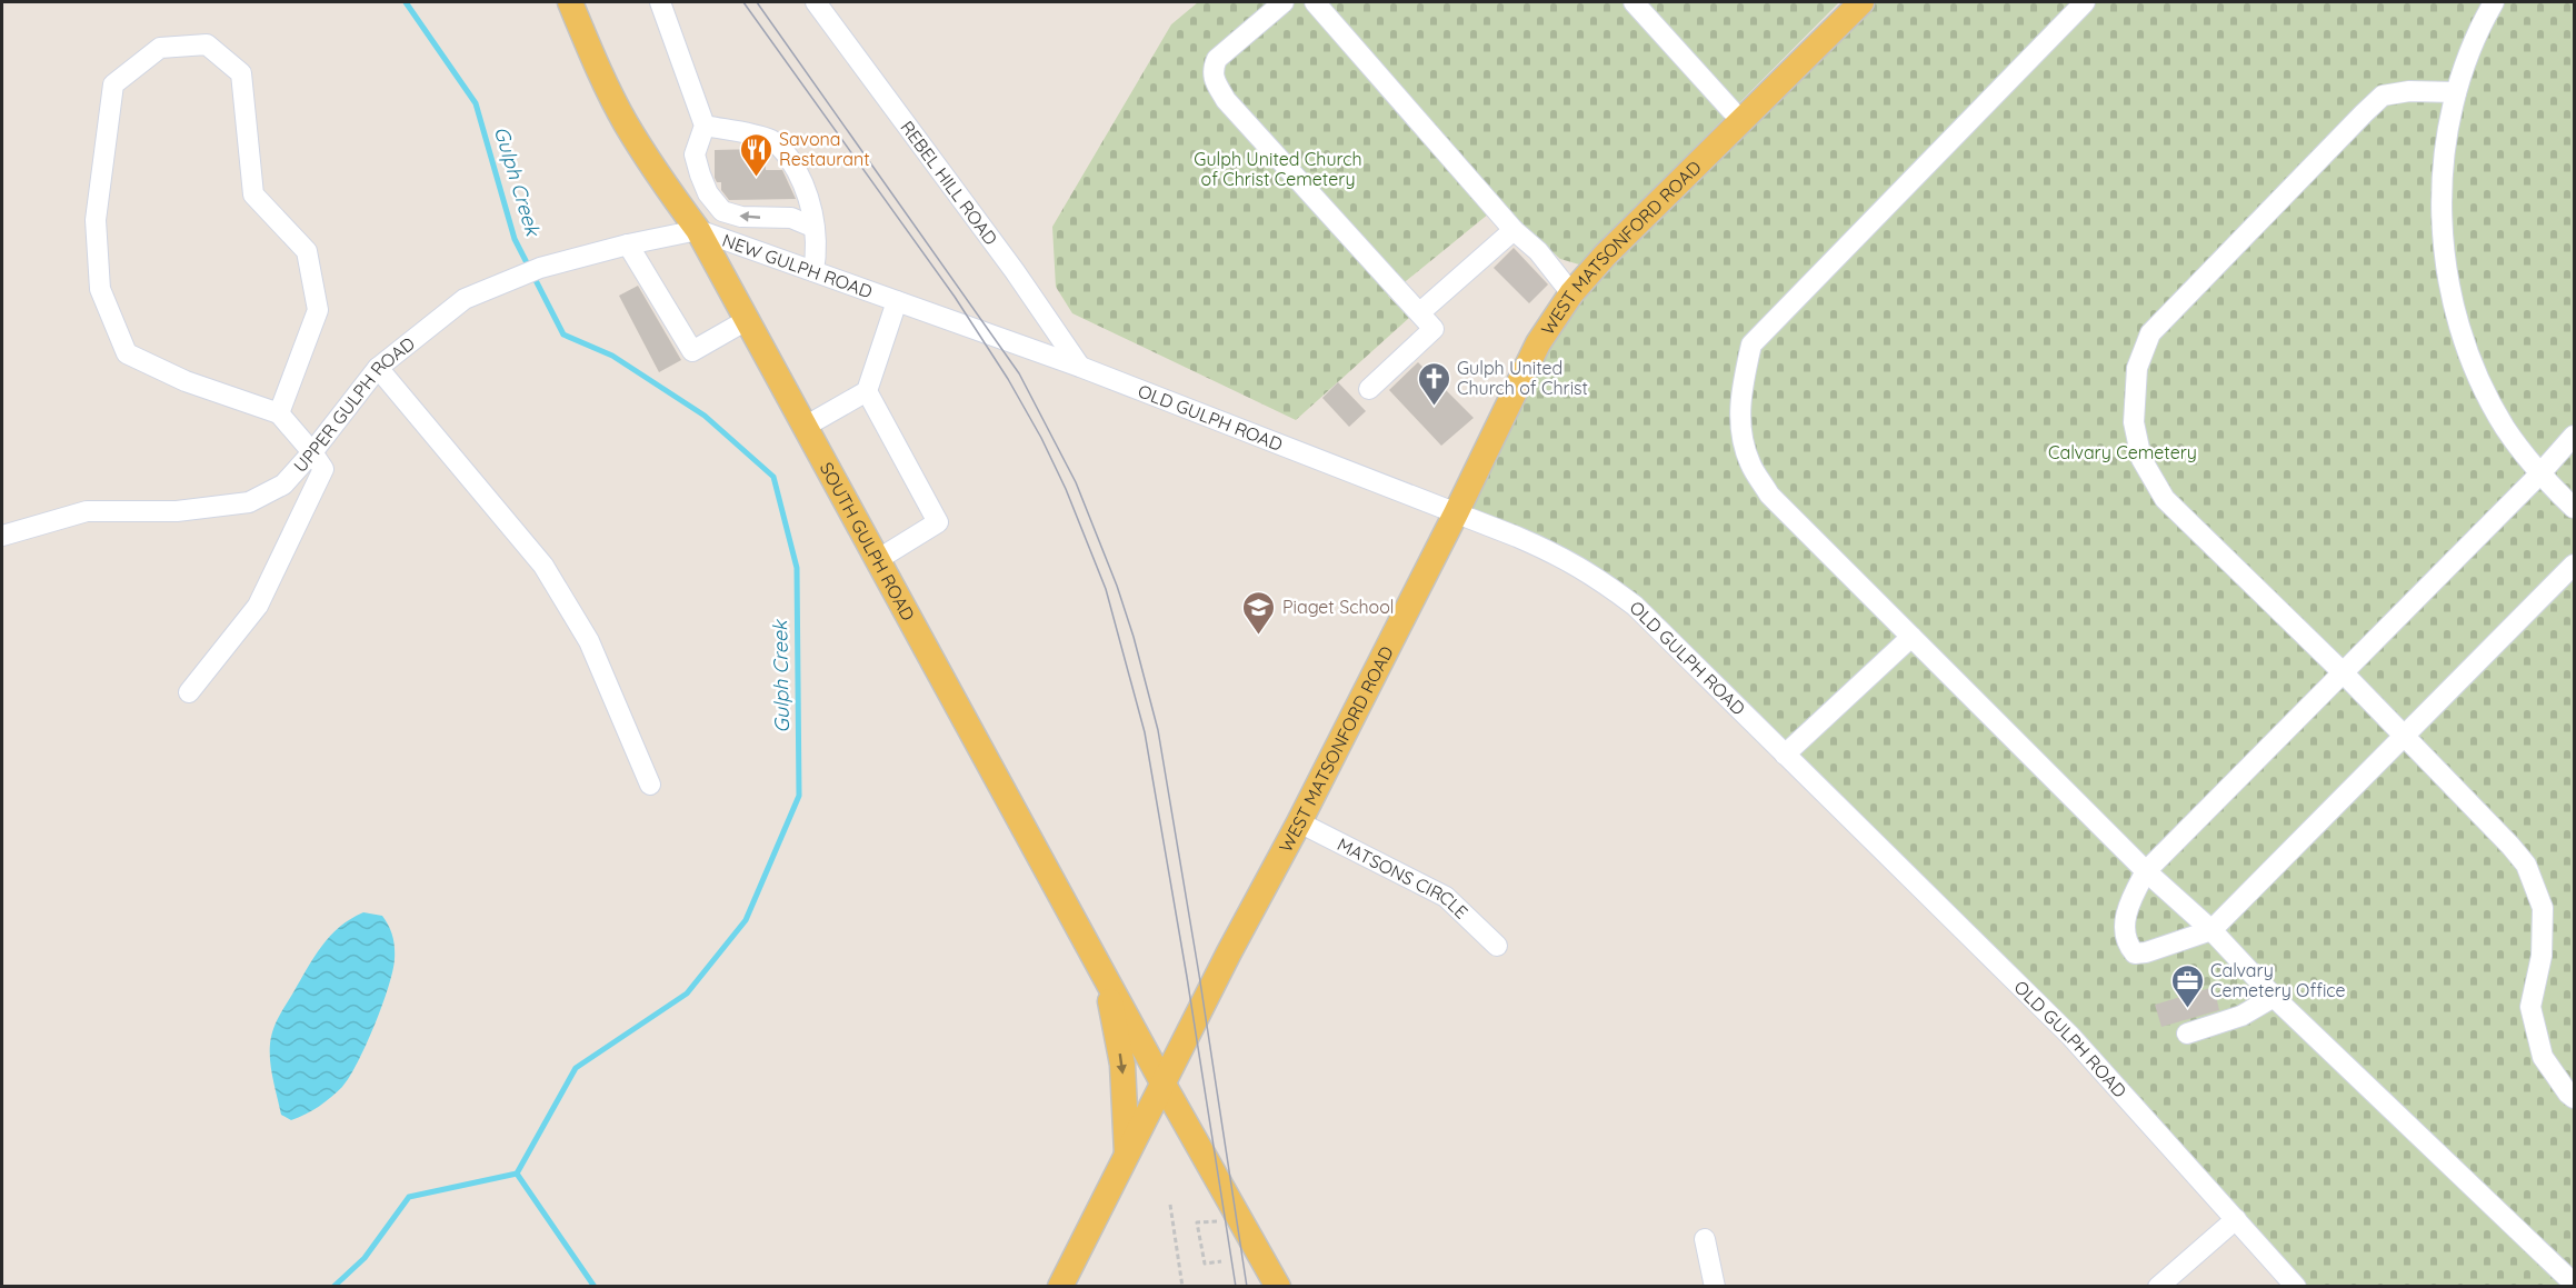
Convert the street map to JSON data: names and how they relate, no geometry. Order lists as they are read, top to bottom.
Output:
{
  "streets": {
    "main road": ["WEST MATSONFORD ROAD", "SOUTH GULPH ROAD"],
    "street": [
      "REBEL HILL ROAD",
      "NEW GULPH ROAD",
      "UPPER GULPH ROAD",
      "OLD GULPH ROAD",
      "MATSONS CIRCLE"
    ]
  },
  "crossings": [
    ["REBEL HILL ROAD", "OLD GULPH ROAD"],
    ["WEST MATSONFORD ROAD", "OLD GULPH ROAD"],
    ["WEST MATSONFORD ROAD", "SOUTH GULPH ROAD"],
    ["WEST MATSONFORD ROAD", "MATSONS CIRCLE"],
    ["NEW GULPH ROAD", "UPPER GULPH ROAD"],
    ["NEW GULPH ROAD", "OLD GULPH ROAD"],
    ["NEW GULPH ROAD", "SOUTH GULPH ROAD"],
    ["UPPER GULPH ROAD", "SOUTH GULPH ROAD"]
  ],
  "water": ["Gulph Creek"],
  "parks": ["Gulph United Church of Christ Cemetery", "Calvary Cemetery"],
  "places": {
    "restaurant": ["Savona Restaurant"],
    "church": ["Gulph United Church of Christ"],
    "school or university": ["Piaget School"],
    "office": ["Calvary Cemetery Office"]
  }
}
